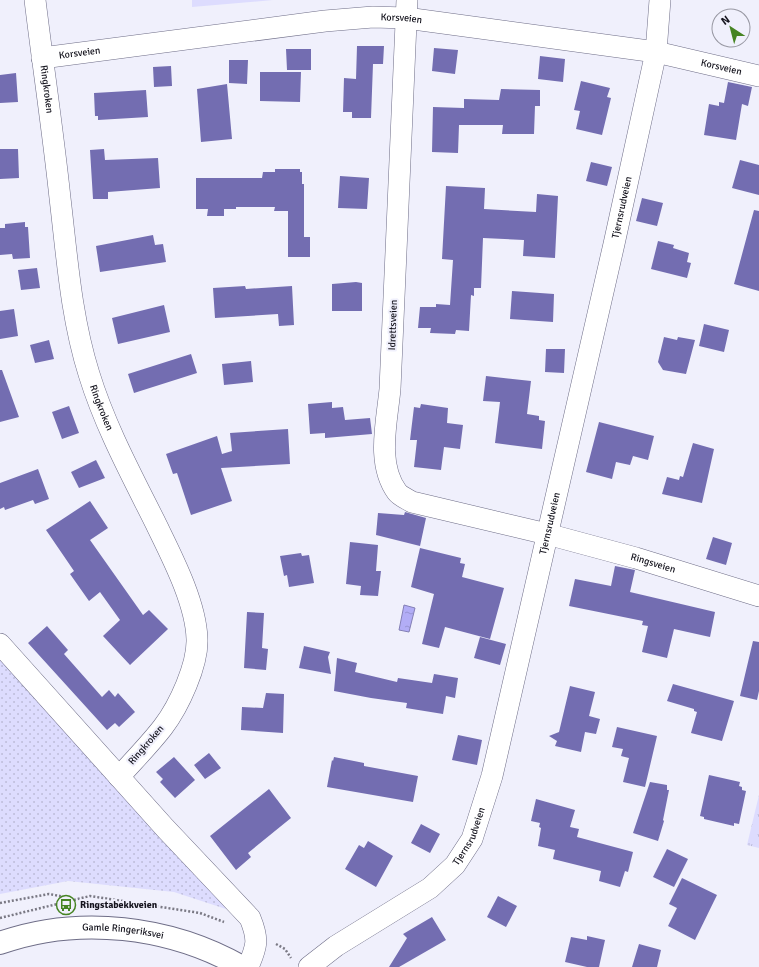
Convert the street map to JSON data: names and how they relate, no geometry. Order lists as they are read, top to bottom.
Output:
{
  "streets": {
    "main road": ["Gamle Ringeriksvei"],
    "street": [
      "Korsveien",
      "Ringkroken",
      "Tjernsrudveien",
      "Idrettsveien",
      "Ringsveien"
    ]
  },
  "crossings": [
    ["Korsveien", "Ringkroken"],
    ["Korsveien", "Tjernsrudveien"],
    ["Korsveien", "Idrettsveien"],
    ["Tjernsrudveien", "Idrettsveien"],
    ["Tjernsrudveien", "Ringsveien"],
    ["Idrettsveien", "Ringsveien"]
  ],
  "places": {
    "bus stop": ["Ringstabekkveien"]
  },
  "north": "top left"
}
